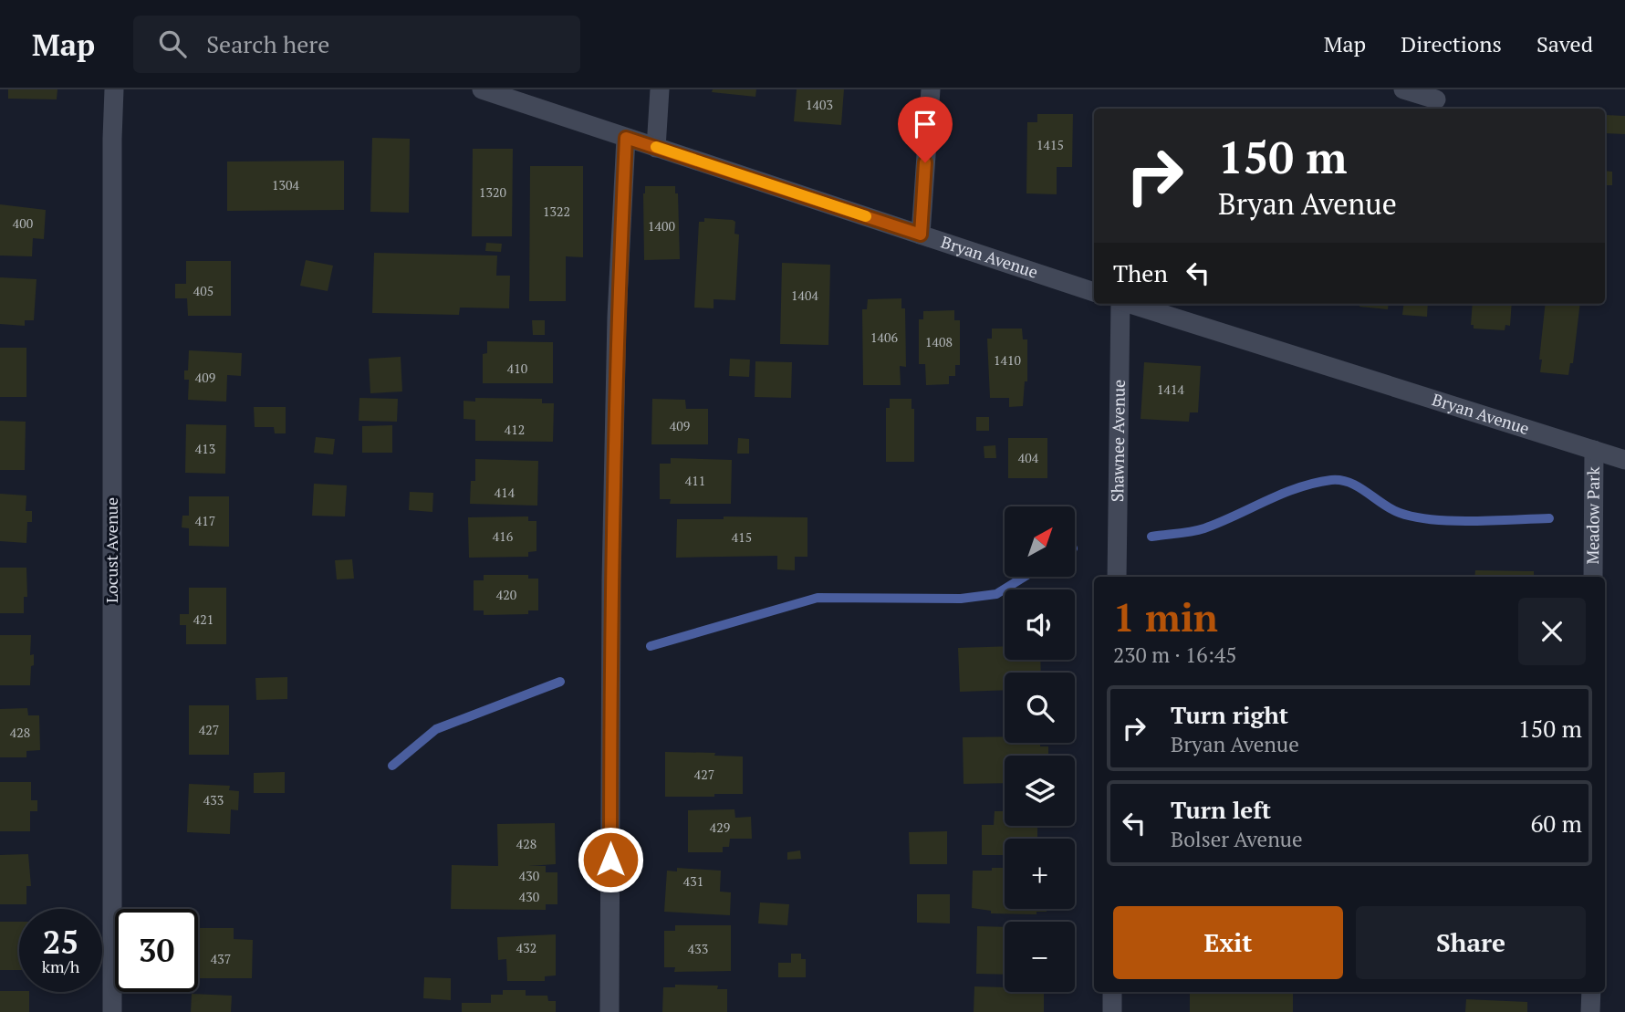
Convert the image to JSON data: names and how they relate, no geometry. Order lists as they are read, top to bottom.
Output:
{
  "streets": {
    "street": [
      "Bryan Avenue",
      "Shawnee Avenue",
      "Meadow Park",
      "Locust Avenue"
    ]
  },
  "crossings": [
    ["Bryan Avenue", "Meadow Park"]
  ],
  "house_numbers": [
    "1403",
    "1415",
    "1304",
    "1320",
    "1322",
    "400",
    "1400",
    "405",
    "1404",
    "1406",
    "1408",
    "1410",
    "410",
    "409",
    "1414",
    "409",
    "412",
    "413",
    "404",
    "411",
    "414",
    "417",
    "416",
    "415",
    "420",
    "421",
    "427",
    "428",
    "427",
    "433",
    "429",
    "428",
    "430",
    "431",
    "430",
    "432",
    "433",
    "437"
  ],
  "north": "top right",
  "page": {
    "header": "Map",
    "search": "Search here",
    "nav": ["Map", "Directions", "Saved"],
    "turn": ["150 m", "Bryan Avenue"],
    "then": "Then",
    "map_buttons": ["+", "−"],
    "heading": ["1 min", "230 m · 16:45"],
    "list": [
      {
        "name": "Turn right",
        "note": "Bryan Avenue",
        "value": "150 m"
      },
      {
        "name": "Turn left",
        "note": "Bolser Avenue",
        "value": "60 m"
      }
    ],
    "buttons": ["Exit", "Share"],
    "speed": "25 km/h",
    "limit": "30"
  }
}
